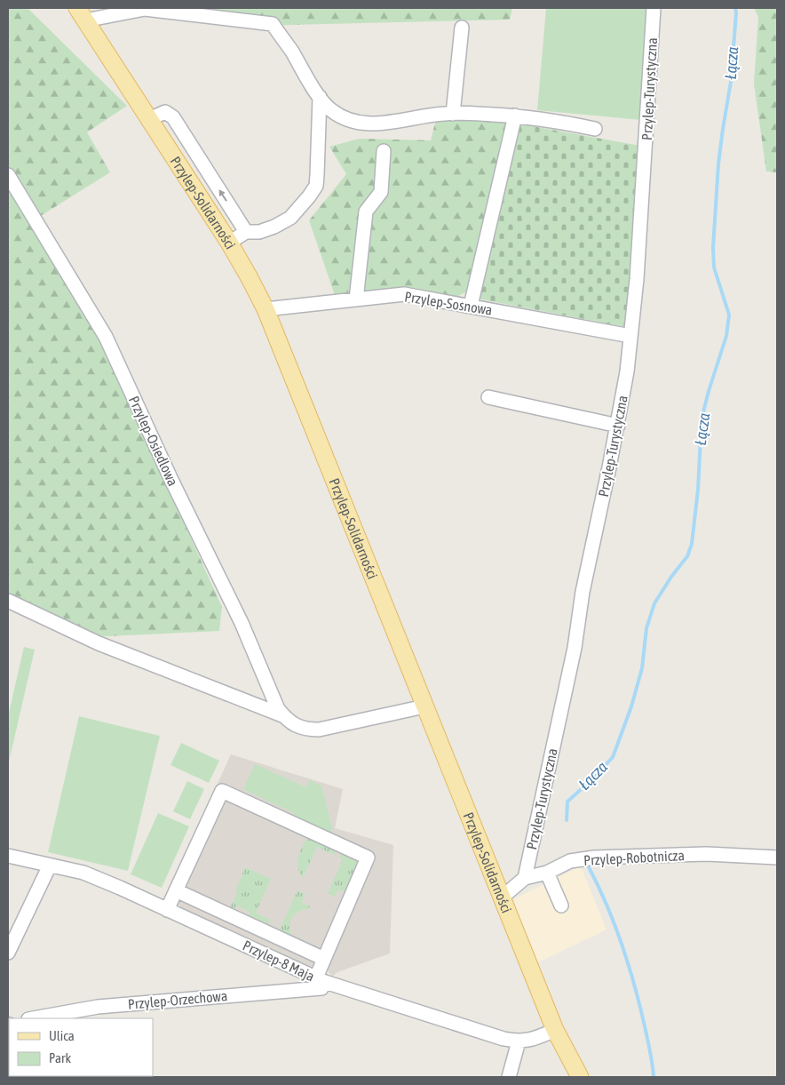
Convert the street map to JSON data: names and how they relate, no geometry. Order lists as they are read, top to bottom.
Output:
{
  "streets": {
    "main road": ["Przylep-Solidarności"],
    "street": [
      "Przylep-Turystyczna",
      "Przylep-Sosnowa",
      "Przylep-Osiedlowa",
      "Przylep-Robotnicza",
      "Przylep-8 Maja",
      "Przylep-Orzechowa"
    ]
  },
  "crossings": [
    ["Przylep-Turystyczna", "Przylep-Sosnowa"],
    ["Przylep-Turystyczna", "Przylep-Robotnicza"],
    ["Przylep-Solidarności", "Przylep-Sosnowa"],
    ["Przylep-Solidarności", "Przylep-Osiedlowa"],
    ["Przylep-Solidarności", "Przylep-Robotnicza"],
    ["Przylep-Solidarności", "Przylep-8 Maja"],
    ["Przylep-8 Maja", "Przylep-Orzechowa"]
  ],
  "water": ["Łącza"],
  "legend": ["Ulica", "Park"]
}
